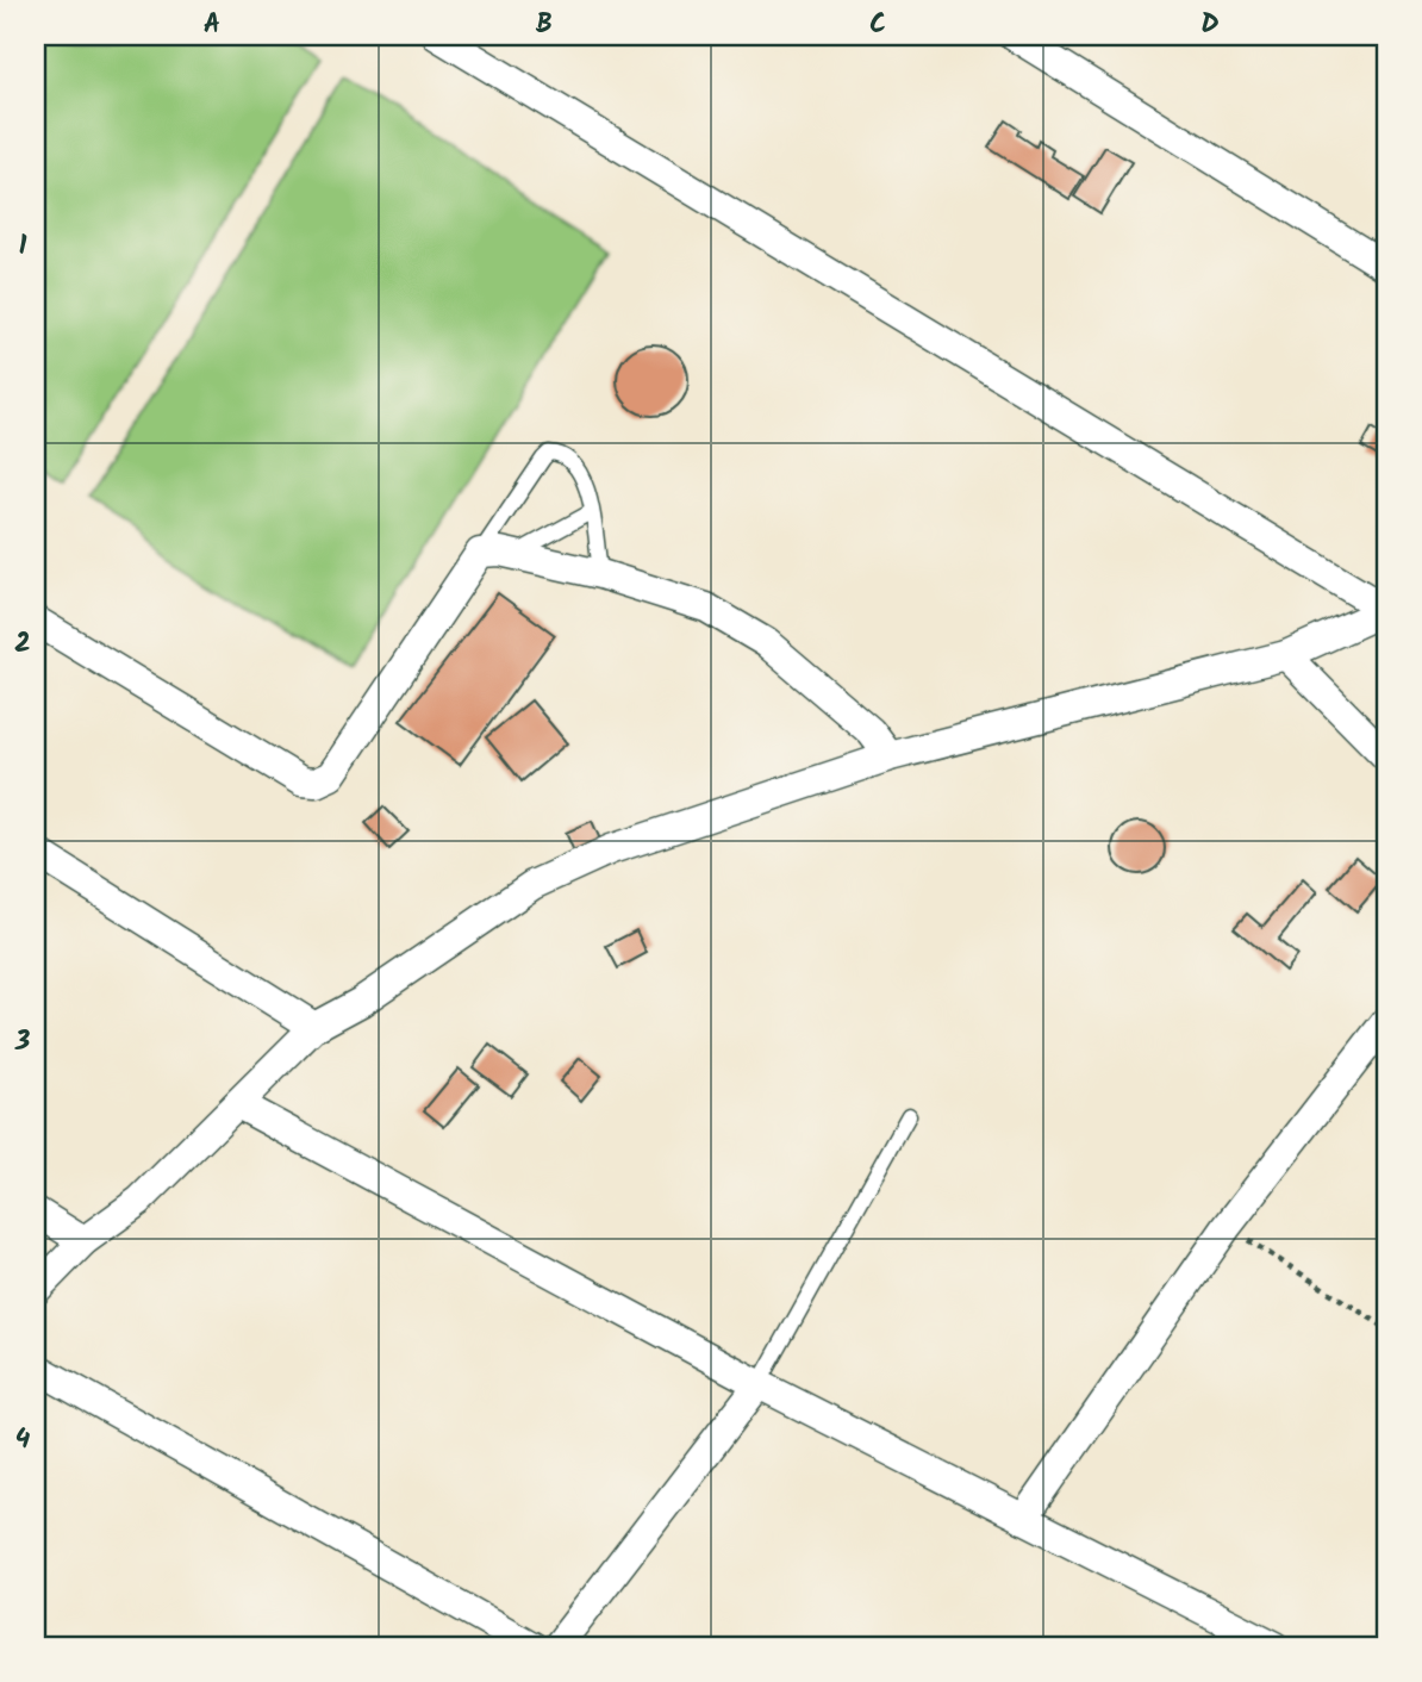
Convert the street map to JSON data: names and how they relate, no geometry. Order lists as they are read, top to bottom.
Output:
{
  "grid": {
    "columns": [
      "A",
      "B",
      "C",
      "D"
    ],
    "rows": [
      "1",
      "2",
      "3",
      "4"
    ]
  }
}
